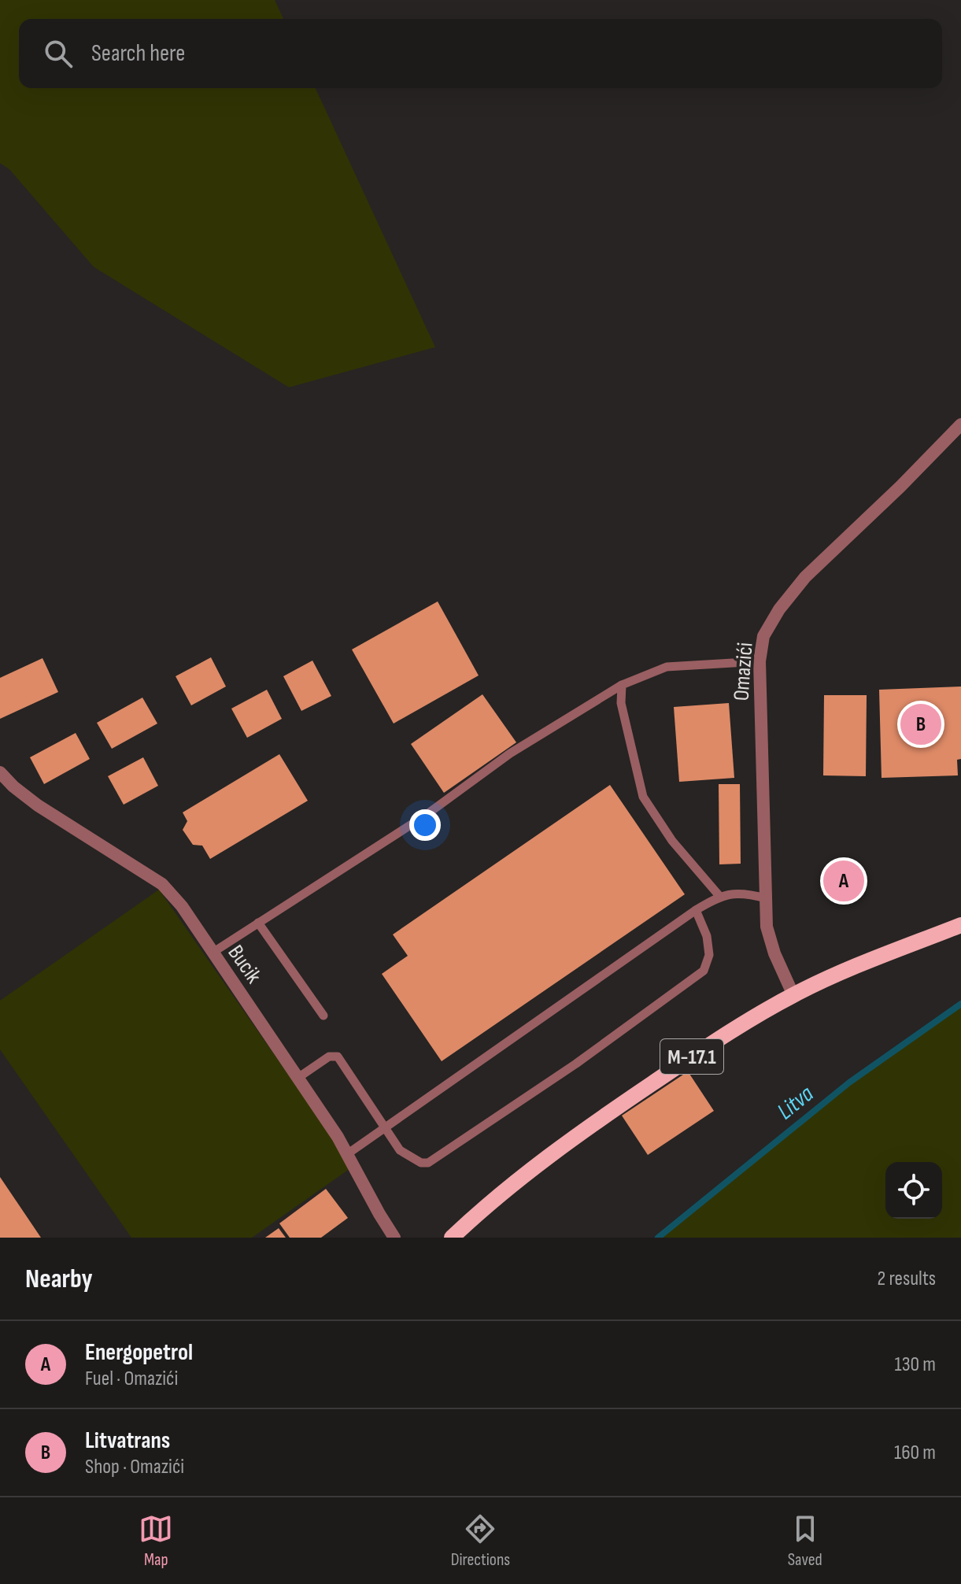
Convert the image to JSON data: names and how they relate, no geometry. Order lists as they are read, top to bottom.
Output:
{
  "streets": {
    "main road": ["M-17.1"],
    "street": ["Omazići", "Bucik"]
  },
  "crossings": [
    ["Omazići", "M-17.1"]
  ],
  "water": ["Litva"],
  "page": {
    "search": "Search here",
    "pins": ["B", "A"],
    "heading": ["Nearby", "2 results"],
    "list": [
      {
        "mark": "A",
        "name": "Energopetrol",
        "note": "Fuel · Omazići",
        "value": "130 m"
      },
      {
        "mark": "B",
        "name": "Litvatrans",
        "note": "Shop · Omazići",
        "value": "160 m"
      }
    ],
    "nav": ["Map", "Directions", "Saved"]
  }
}
